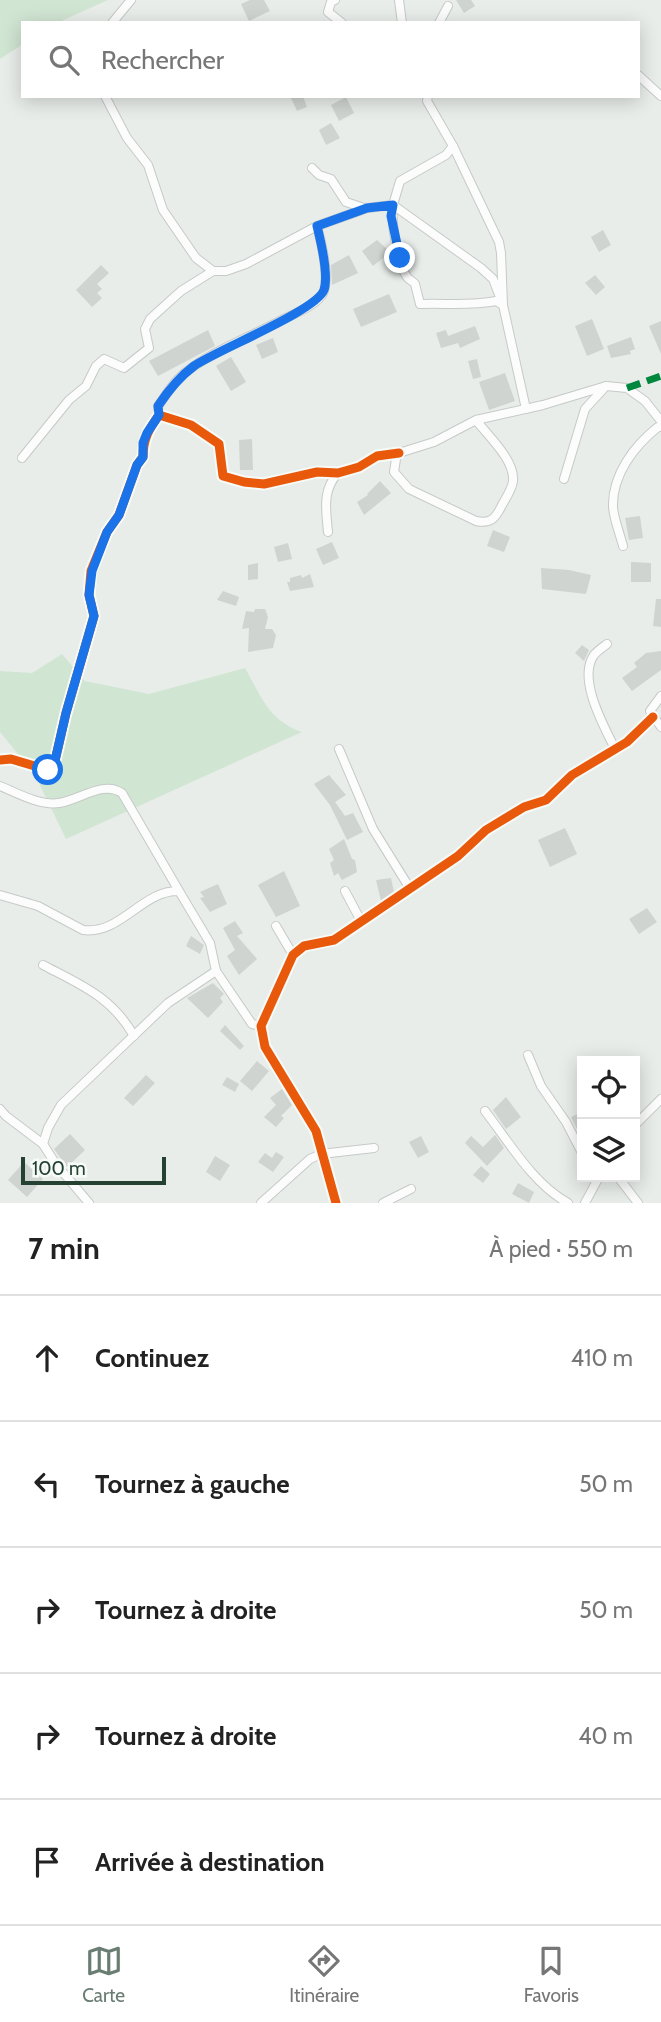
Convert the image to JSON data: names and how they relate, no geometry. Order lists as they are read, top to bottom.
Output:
{
  "scale_bar": "100 m",
  "page": {
    "search": "Rechercher",
    "scale": "100 m",
    "heading": ["7 min", "À pied · 550 m"],
    "list": [
      ["Continuez", "410 m"],
      ["Tournez à gauche", "50 m"],
      ["Tournez à droite", "50 m"],
      ["Tournez à droite", "40 m"],
      "Arrivée à destination"
    ],
    "nav": ["Carte", "Itinéraire", "Favoris"]
  }
}
